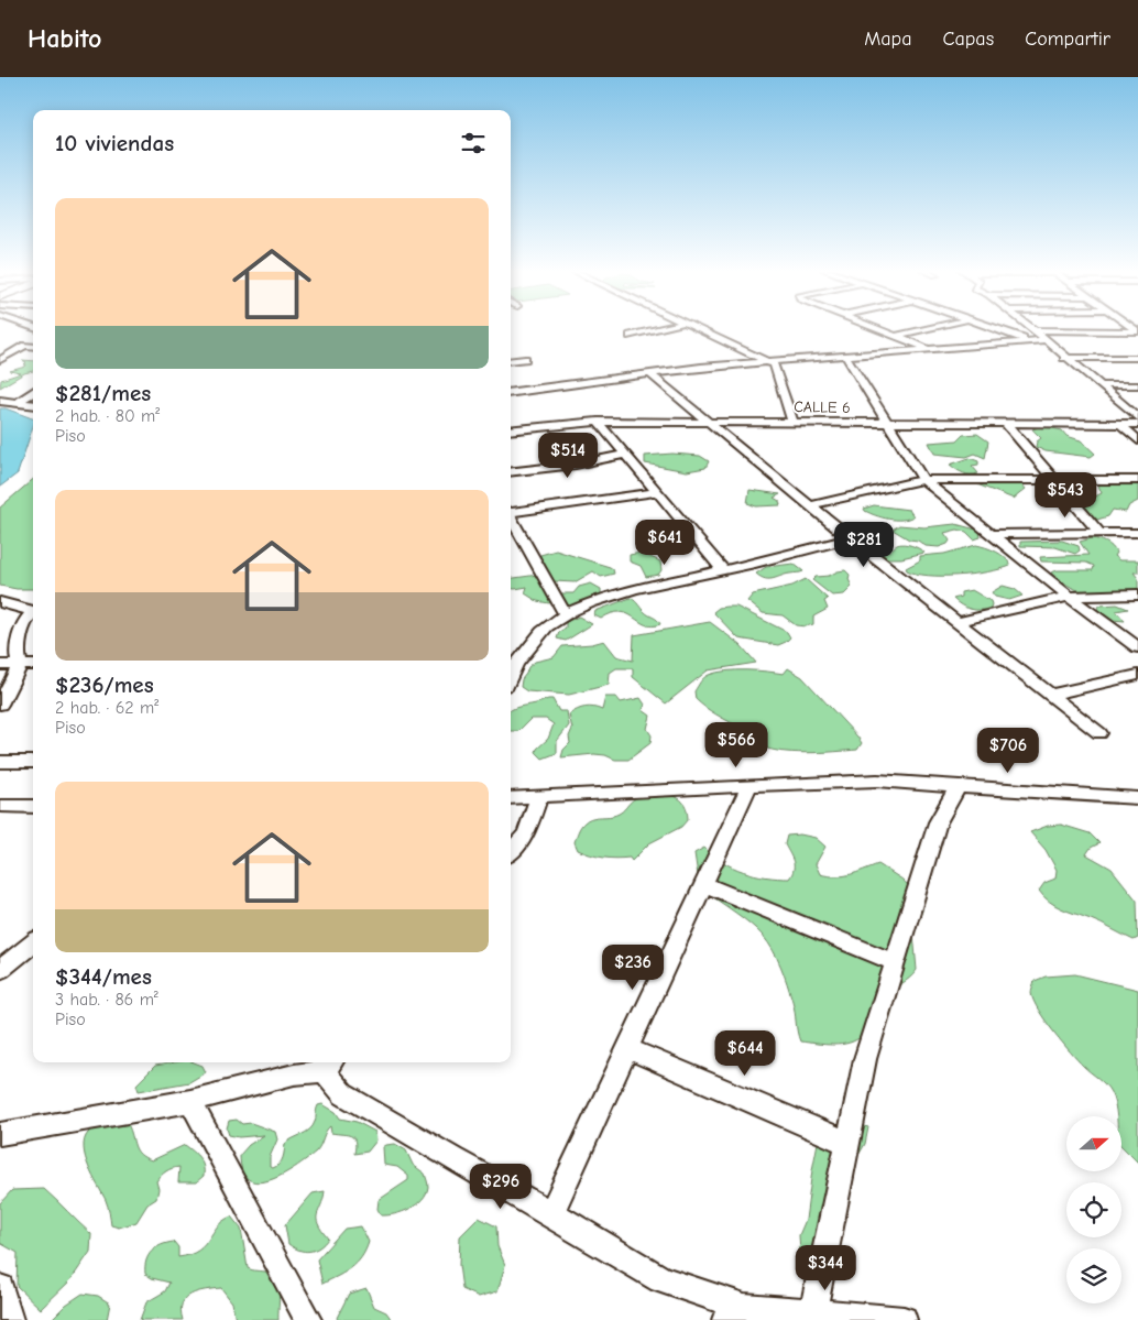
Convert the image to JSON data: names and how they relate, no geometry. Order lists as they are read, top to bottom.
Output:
{
  "streets": {
    "street": ["CALLE 6"]
  },
  "north": "right",
  "page": {
    "header": "Habito",
    "nav": ["Mapa", "Capas", "Compartir"],
    "heading": "10 viviendas",
    "list": [
      {
        "name": "$281/mes",
        "note": "2 hab. · 80 m² · Piso"
      },
      {
        "name": "$236/mes",
        "note": "2 hab. · 62 m² · Piso"
      },
      {
        "name": "$344/mes",
        "note": "3 hab. · 86 m² · Piso"
      }
    ],
    "price": [
      "$514",
      "$543",
      "$641",
      "$281",
      "$566",
      "$706",
      "$236",
      "$644",
      "$296",
      "$344"
    ]
  }
}
